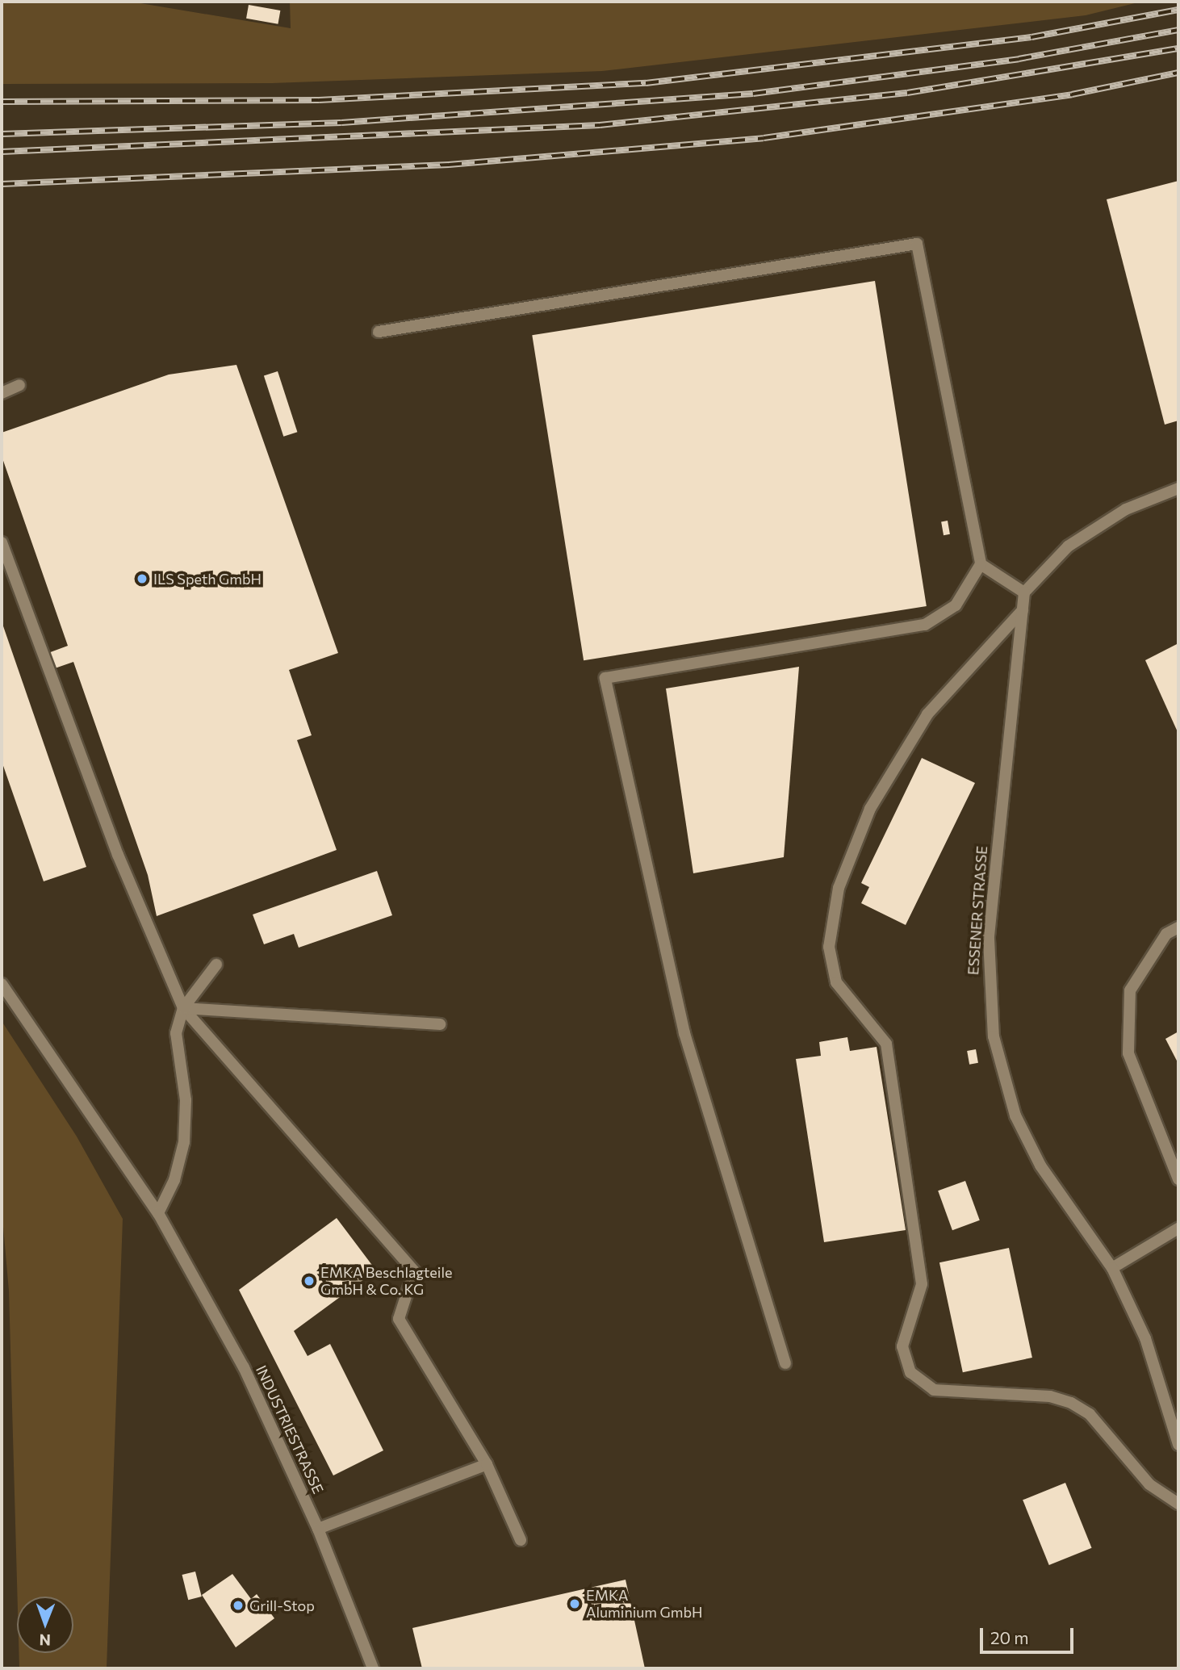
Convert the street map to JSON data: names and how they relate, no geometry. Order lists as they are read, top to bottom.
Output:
{
  "streets": {
    "street": ["ESSENER STRASSE", "INDUSTRIESTRASSE"]
  },
  "places": [
    "ILS Speth GmbH",
    "EMKA Beschlagteile GmbH & Co. KG",
    "EMKA Aluminium GmbH",
    "Grill-Stop"
  ],
  "scale_bar": "20 m",
  "north": "bottom"
}
